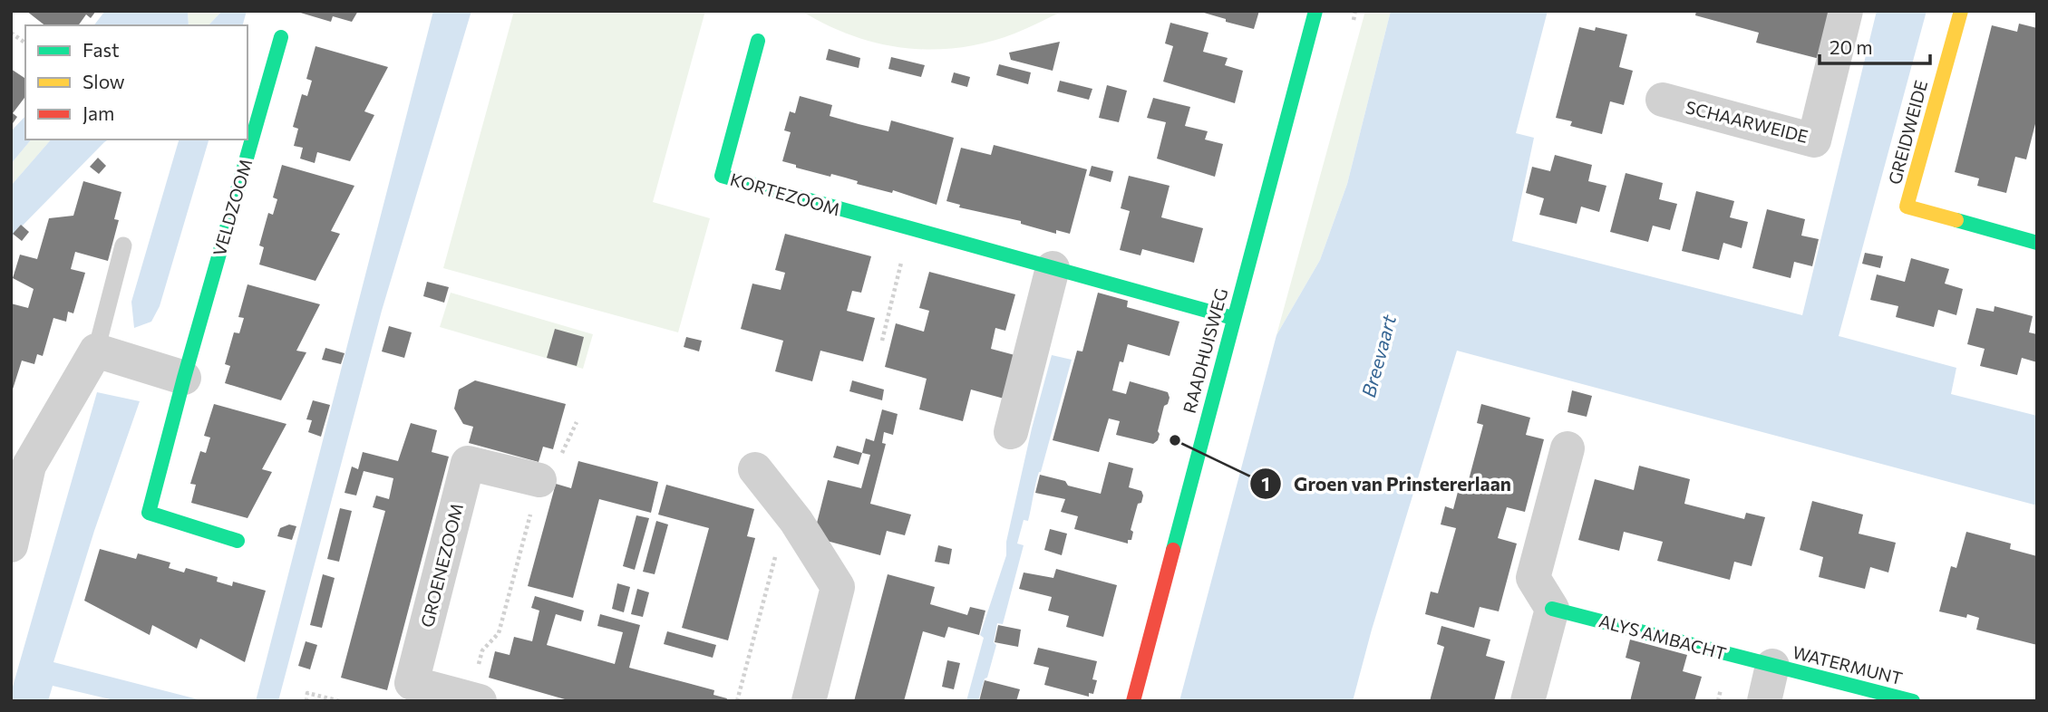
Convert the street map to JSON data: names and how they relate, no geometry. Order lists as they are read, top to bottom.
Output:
{
  "streets": {
    "street": [
      "SCHAARWEIDE",
      "GREIDWEIDE",
      "KORTEZOOM",
      "VELDZOOM",
      "RAADHUISWEG",
      "GROENEZOOM",
      "ALYS AMBACHT",
      "WATERMUNT"
    ]
  },
  "crossings": [
    ["KORTEZOOM", "RAADHUISWEG"],
    ["ALYS AMBACHT", "WATERMUNT"]
  ],
  "water": ["Breevaart"],
  "places": ["Groen van Prinstererlaan"],
  "legend": ["Fast", "Slow", "Jam"],
  "scale_bar": "20 m"
}
